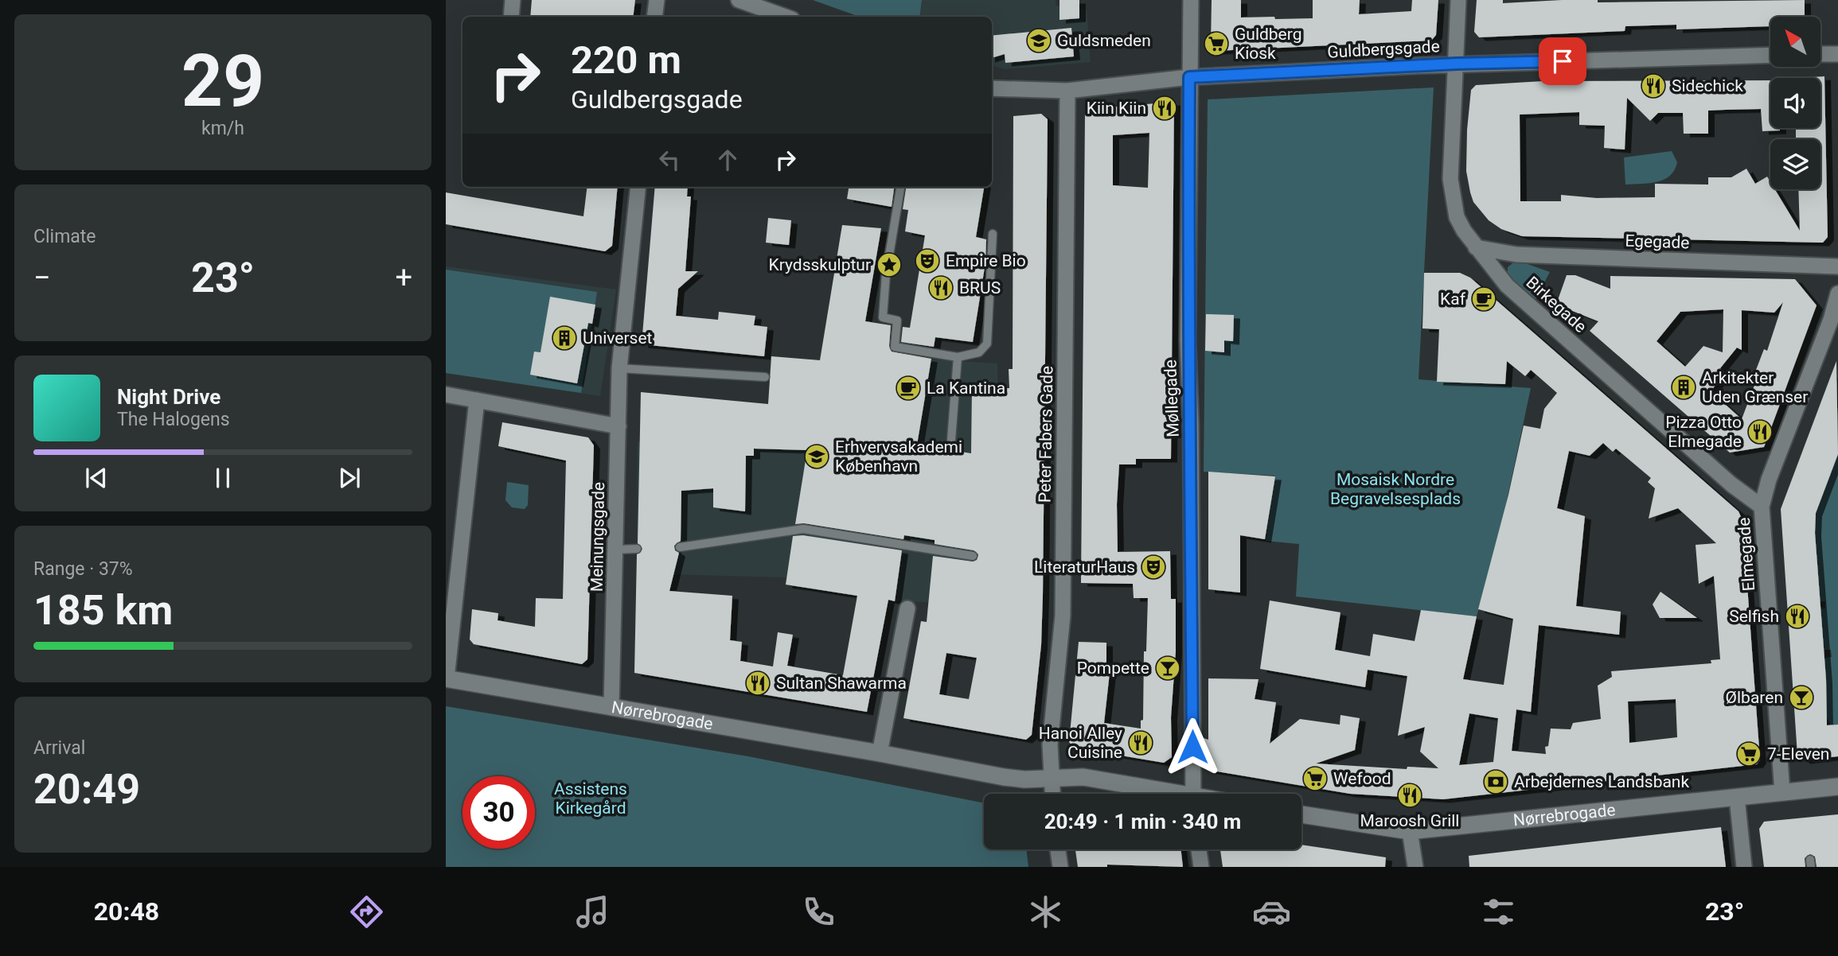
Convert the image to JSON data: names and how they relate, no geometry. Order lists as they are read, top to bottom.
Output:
{
  "streets": {
    "street": [
      "Guldbergsgade",
      "Egegade",
      "Birkegade",
      "Møllegade",
      "Peter Fabers Gade",
      "Meinungsgade",
      "Elmegade",
      "Nørrebrogade"
    ]
  },
  "crossings": [
    ["Guldbergsgade", "Birkegade"],
    ["Guldbergsgade", "Møllegade"],
    ["Guldbergsgade", "Peter Fabers Gade"],
    ["Egegade", "Birkegade"],
    ["Birkegade", "Elmegade"],
    ["Peter Fabers Gade", "Nørrebrogade"],
    ["Meinungsgade", "Nørrebrogade"],
    ["Elmegade", "Nørrebrogade"]
  ],
  "parks": ["Mosaisk Nordre Begravelsesplads", "Assistens Kirkegård"],
  "places": {
    "school or university": ["Guldsmeden", "Erhvervsakademi København"],
    "supermarket": ["Guldberg Kiosk", "7-Eleven", "Wefood"],
    "restaurant": [
      "Sidechick",
      "Kiin Kiin",
      "BRUS",
      "Pizza Otto Elmegade",
      "Selfish",
      "Sultan Shawarma",
      "Hanoi Alley Cuisine",
      "Maroosh Grill"
    ],
    "theatre": ["Empire Bio", "LiteraturHaus"],
    "place": ["Krydsskulptur"],
    "cafe": ["Kaf", "La Kantina"],
    "building": ["Universet", "Arkitekter Uden Grænser"],
    "bar": ["Pompette", "Ølbaren"],
    "bank": ["Arbejdernes Landsbank"]
  },
  "north": "top left",
  "page": {
    "tile": [
      ["29", "km/h"],
      "Climate",
      ["Range · 37%", "185 km"],
      ["Arrival", "20:49"]
    ],
    "turn": ["220 m", "Guldbergsgade"],
    "heat": ["−", "23°", "+"],
    "song": ["Night Drive", "The Halogens"],
    "limit": "30",
    "trip": "20:49 · 1 min · 340 m",
    "tabs": ["20:48", "23°"]
  }
}
